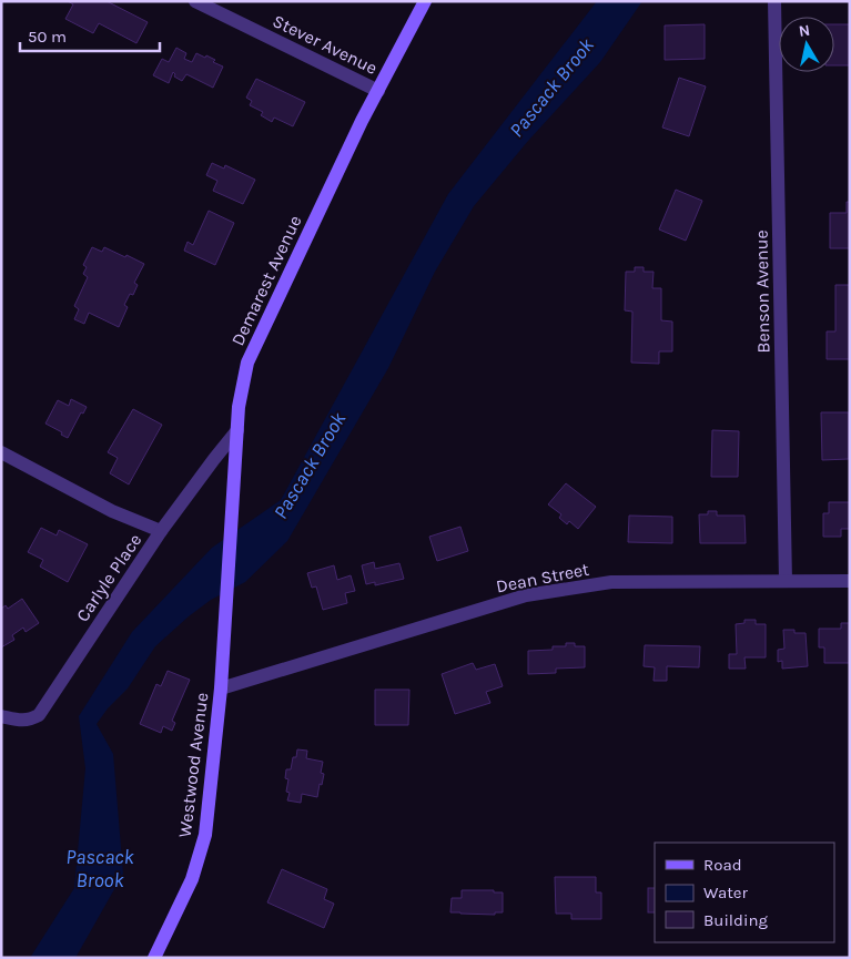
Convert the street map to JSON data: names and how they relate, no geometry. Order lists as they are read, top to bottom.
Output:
{
  "streets": {
    "street": [
      "Stever Avenue",
      "Demarest Avenue",
      "Benson Avenue",
      "Carlyle Place",
      "Dean Street",
      "Westwood Avenue"
    ]
  },
  "crossings": [
    ["Stever Avenue", "Demarest Avenue"],
    ["Demarest Avenue", "Carlyle Place"],
    ["Demarest Avenue", "Westwood Avenue"],
    ["Benson Avenue", "Dean Street"],
    ["Dean Street", "Westwood Avenue"]
  ],
  "water": ["Pascack Brook"],
  "legend": ["Road", "Water", "Building"],
  "scale_bar": "50 m",
  "north": "top"
}
